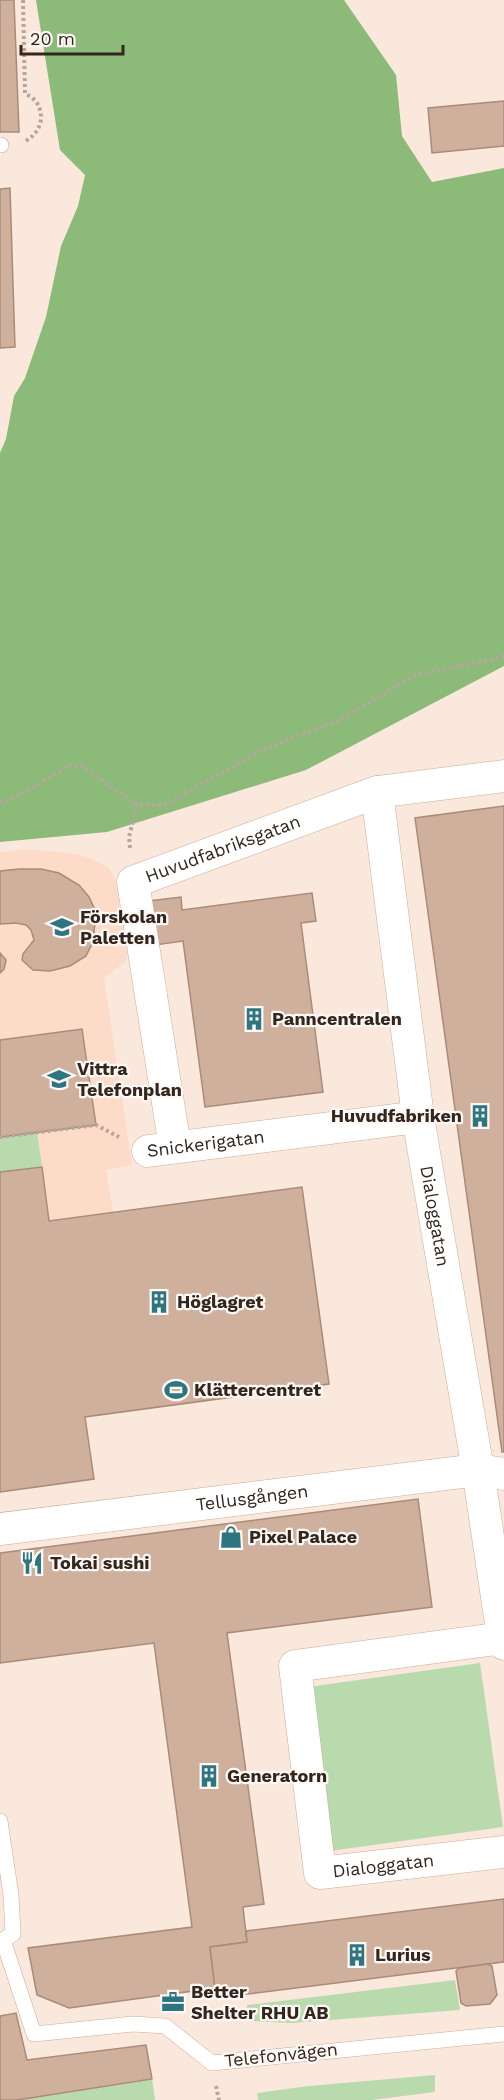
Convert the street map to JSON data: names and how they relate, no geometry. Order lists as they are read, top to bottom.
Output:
{
  "streets": {
    "street": [
      "Huvudfabriksgatan",
      "Snickerigatan",
      "Dialoggatan",
      "Tellusgången"
    ],
    "lane": ["Telefonvägen"]
  },
  "crossings": [
    ["Huvudfabriksgatan", "Snickerigatan"],
    ["Huvudfabriksgatan", "Dialoggatan"],
    ["Snickerigatan", "Dialoggatan"],
    ["Dialoggatan", "Tellusgången"]
  ],
  "places": {
    "school or university": ["Förskolan Paletten", "Vittra Telefonplan"],
    "building": [
      "Panncentralen",
      "Huvudfabriken",
      "Höglagret",
      "Generatorn",
      "Lurius"
    ],
    "sports": ["Klättercentret"],
    "shop": ["Pixel Palace"],
    "restaurant": ["Tokai sushi"],
    "office": ["Better Shelter RHU AB"]
  },
  "scale_bar": "20 m"
}
